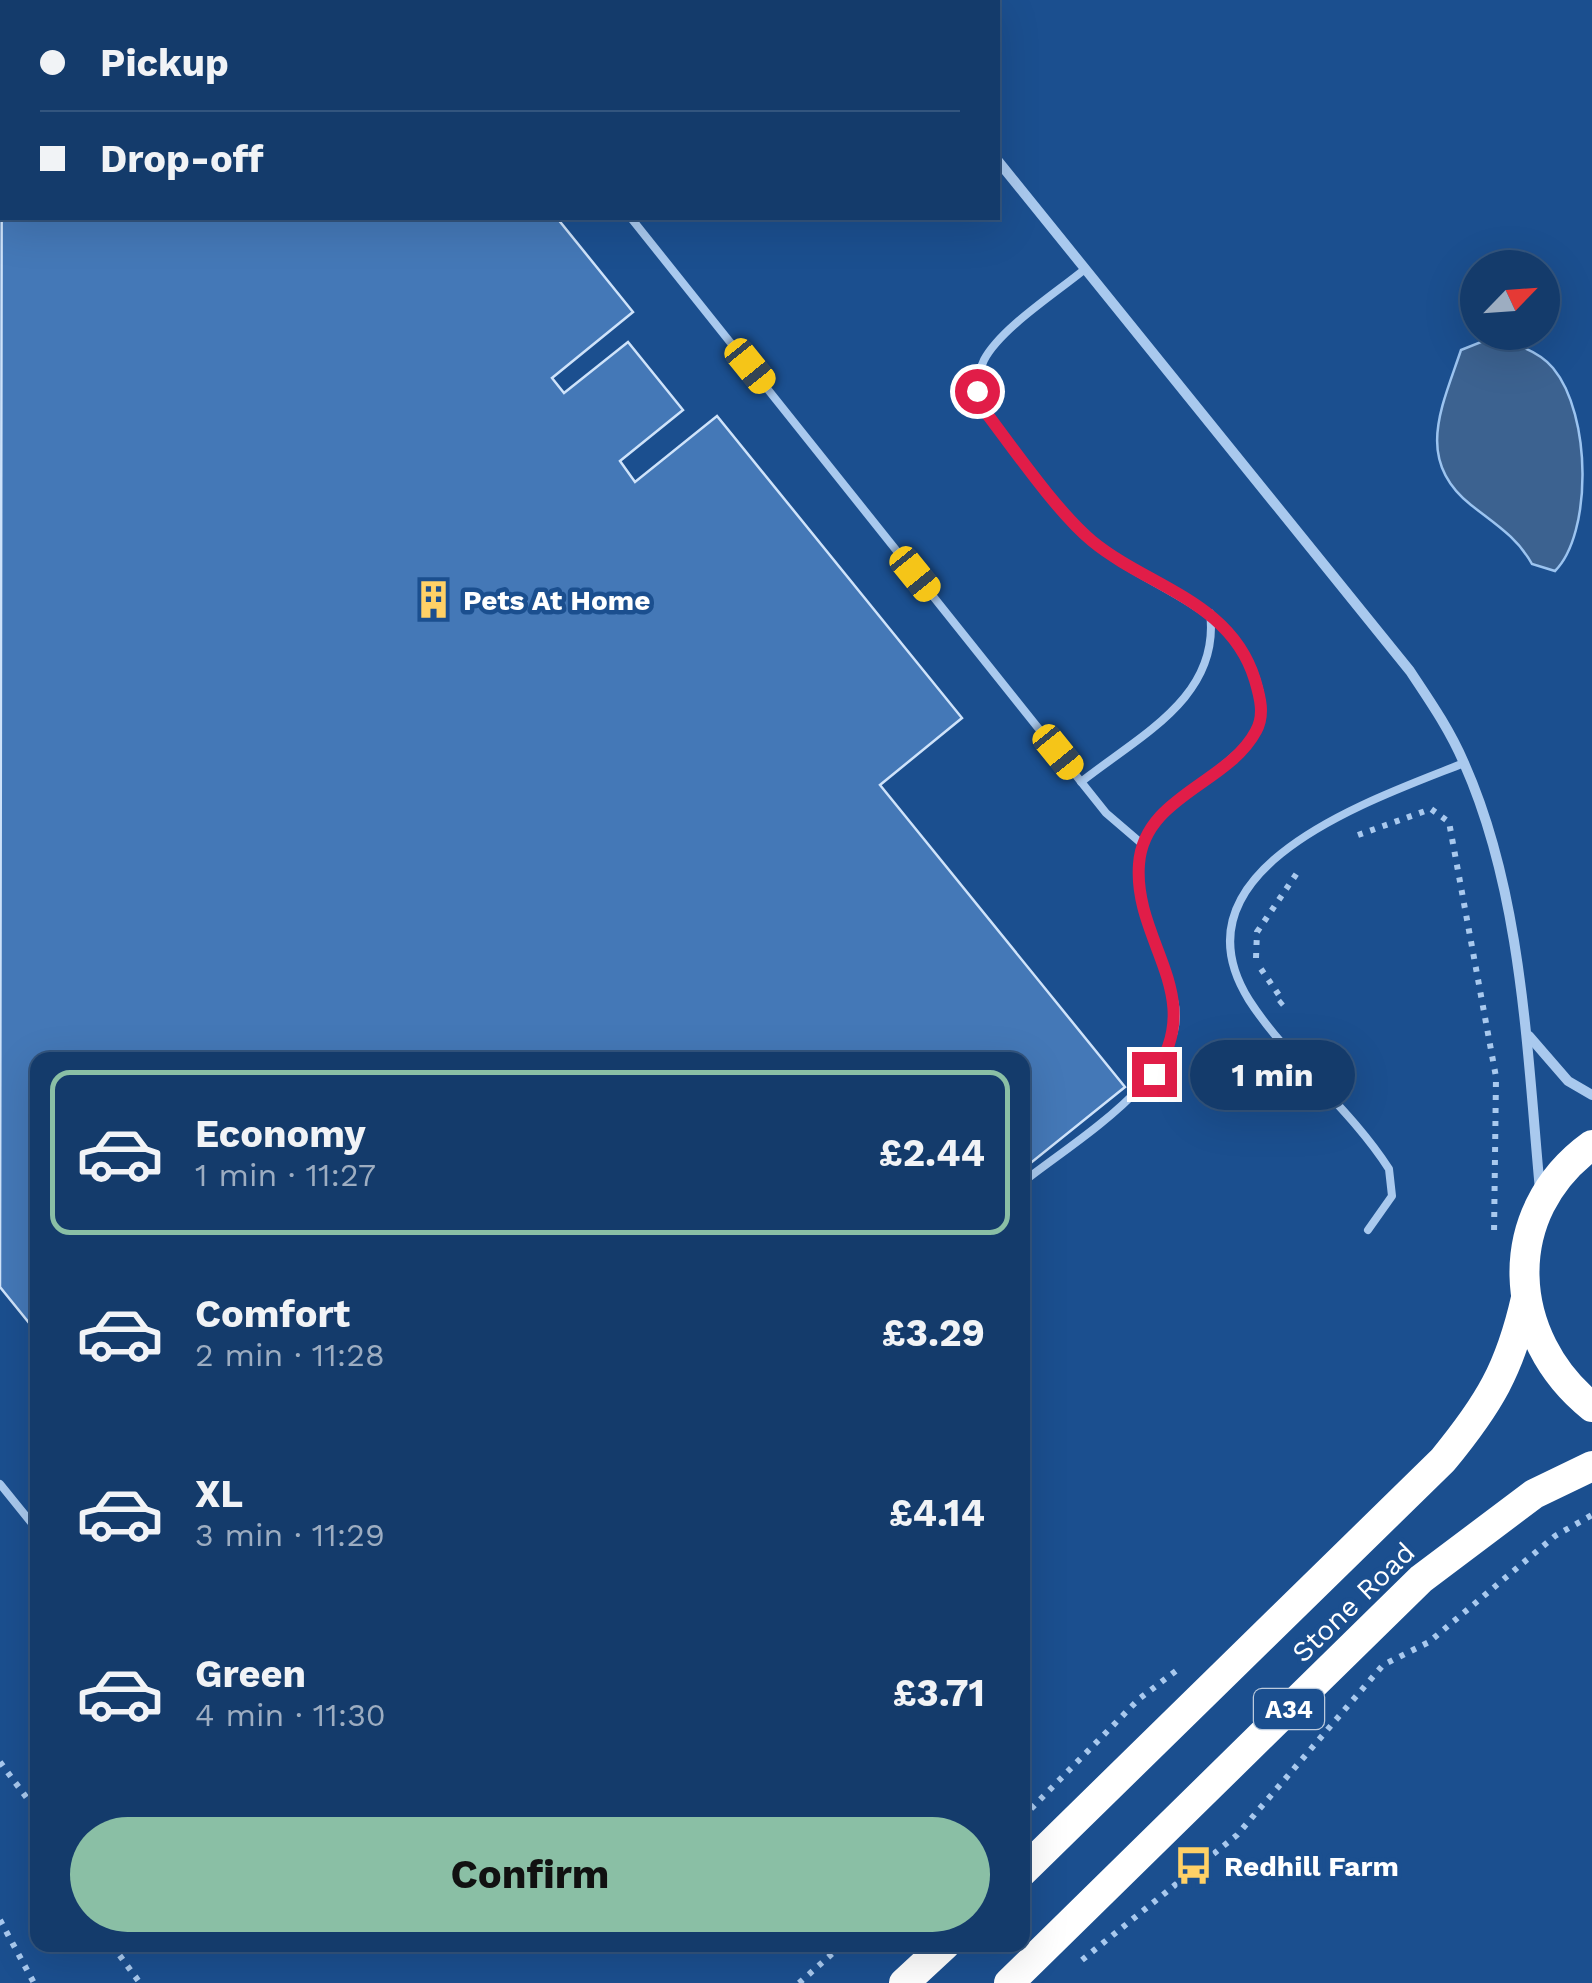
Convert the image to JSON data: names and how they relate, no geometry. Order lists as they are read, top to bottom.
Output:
{
  "streets": {
    "highway": ["Stone Road", "A34"]
  },
  "places": {
    "building": ["Pets At Home"],
    "bus stop": ["Redhill Farm"]
  },
  "north": "top right",
  "page": {
    "banner": ["Pickup", "Drop-off"],
    "bubble": "1 min",
    "list": [
      {
        "name": "Economy",
        "note": "1 min · 11:27",
        "value": "£2.44"
      },
      {
        "name": "Comfort",
        "note": "2 min · 11:28",
        "value": "£3.29"
      },
      {
        "name": "XL",
        "note": "3 min · 11:29",
        "value": "£4.14"
      },
      {
        "name": "Green",
        "note": "4 min · 11:30",
        "value": "£3.71"
      }
    ],
    "buttons": "Confirm"
  }
}
